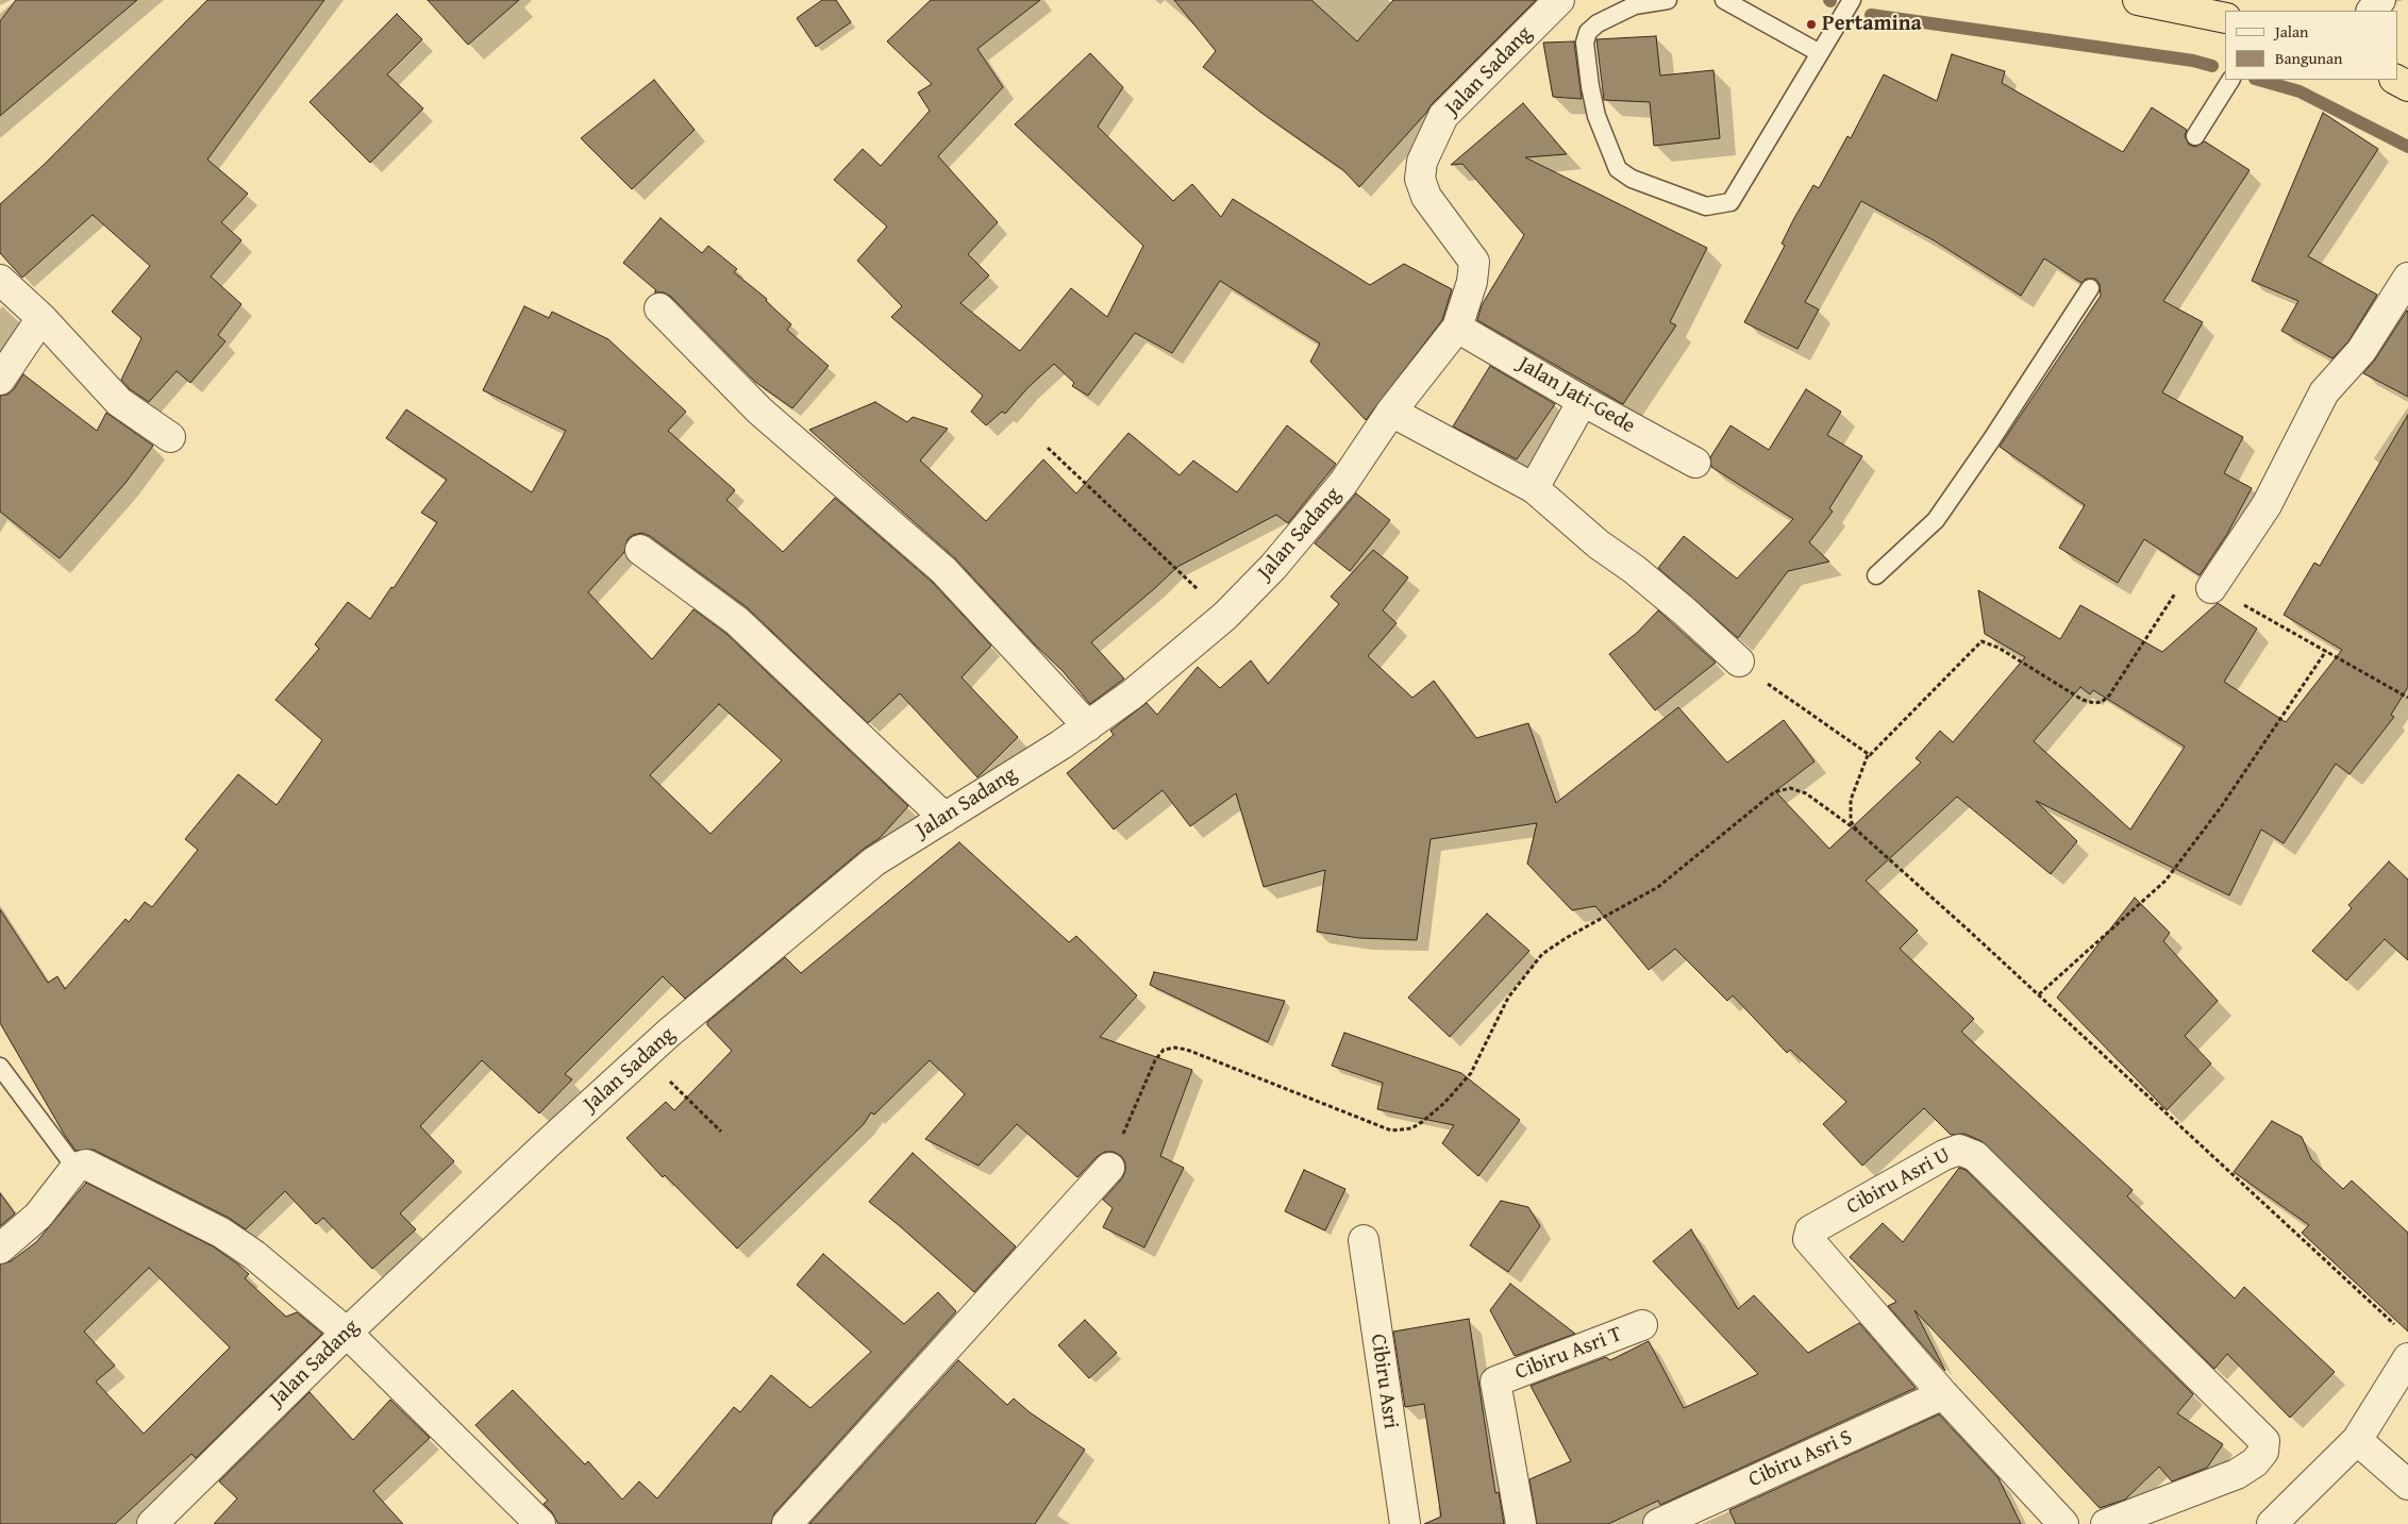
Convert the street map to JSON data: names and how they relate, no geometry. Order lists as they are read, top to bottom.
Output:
{
  "streets": {
    "street": [
      "Jalan Sadang",
      "Jalan Jati-Gede",
      "Cibiru Asri U",
      "Cibiru Asri T",
      "Cibiru Asri",
      "Cibiru Asri S"
    ]
  },
  "crossings": [
    ["Jalan Sadang", "Jalan Jati-Gede"],
    ["Cibiru Asri U", "Cibiru Asri S"]
  ],
  "places": ["Pertamina"],
  "legend": ["Jalan", "Bangunan"]
}
